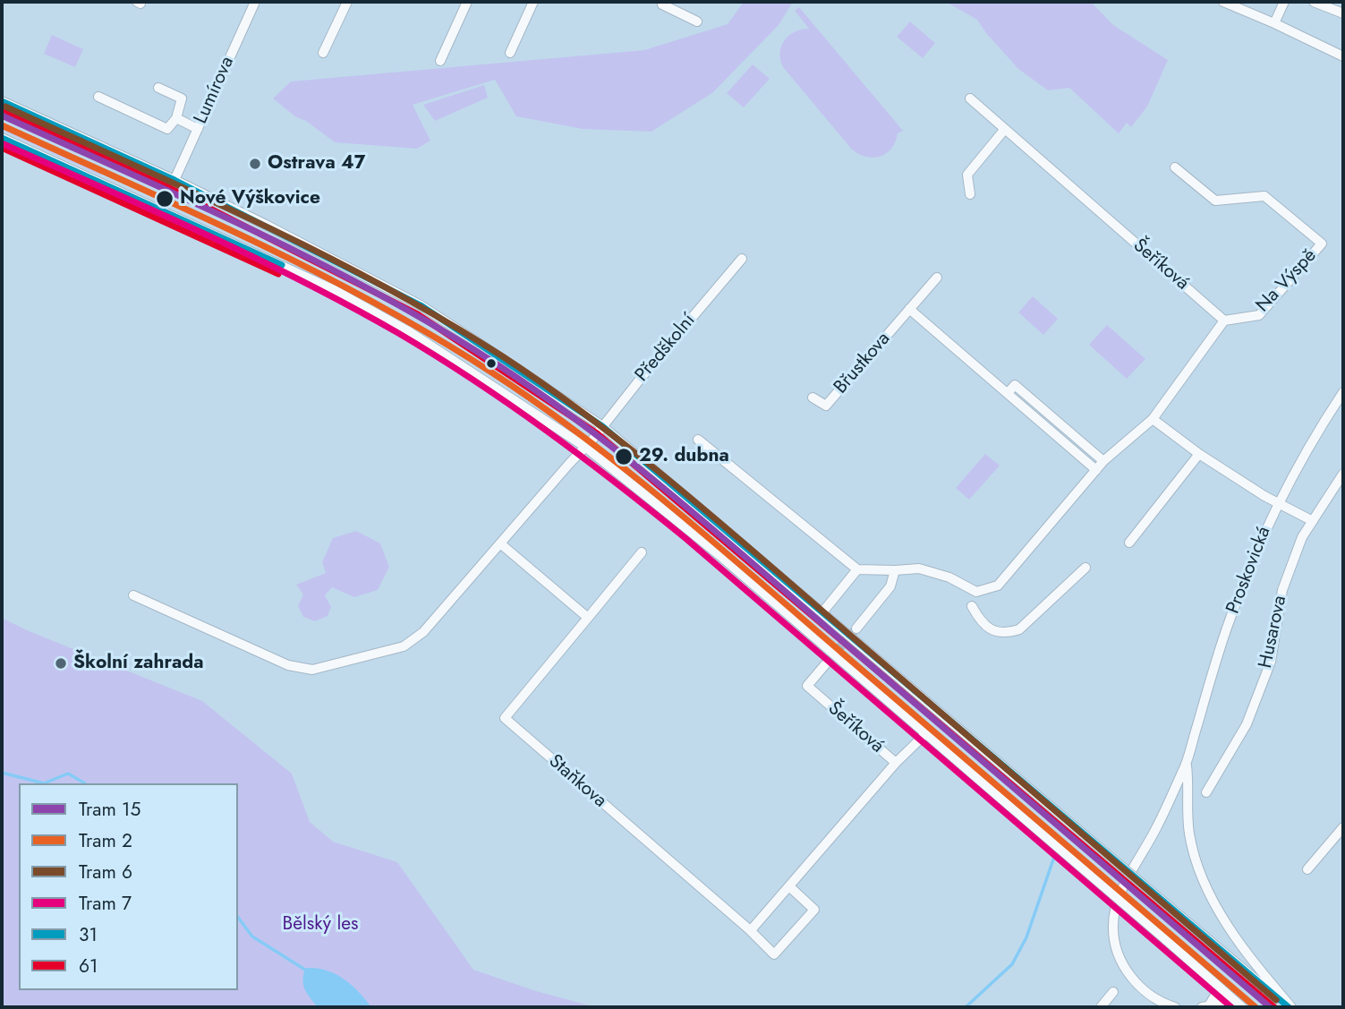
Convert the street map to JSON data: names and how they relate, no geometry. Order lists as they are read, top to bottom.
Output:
{
  "streets": {
    "street": [
      "Lumírova",
      "Šeříková",
      "Na Výspě",
      "Předškolní",
      "Břustkova",
      "Proskovická",
      "Husarova",
      "Staňkova"
    ]
  },
  "crossings": [
    ["Šeříková", "Na Výspě"]
  ],
  "parks": ["Bělský les"],
  "places": [
    "Ostrava 47",
    "Nové Výškovice",
    "29. dubna",
    "Školní zahrada"
  ],
  "lines": [
    "transit line 31",
    "tram line 6",
    "transit line 61",
    "tram line 15",
    "tram line 2",
    "tram line 7"
  ],
  "legend": [
    "Tram 15",
    "Tram 2",
    "Tram 6",
    "Tram 7",
    "31",
    "61"
  ]
}
